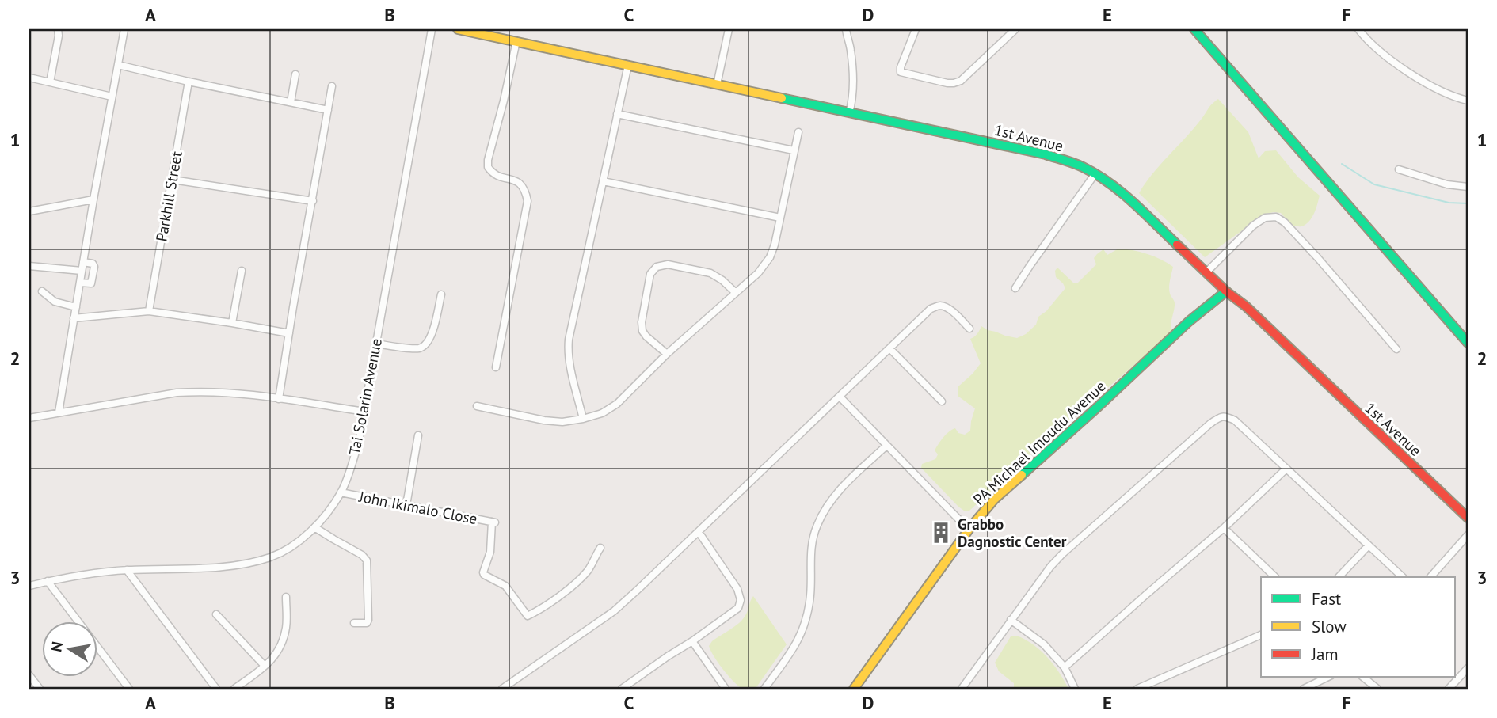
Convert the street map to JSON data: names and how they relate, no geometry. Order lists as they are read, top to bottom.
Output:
{
  "streets": {
    "street": [
      "1st Avenue",
      "Parkhill Street",
      "Tai Solarin Avenue",
      "PA Michael Imoudu Avenue",
      "John Ikimalo Close"
    ]
  },
  "crossings": [
    ["1st Avenue", "PA Michael Imoudu Avenue"],
    ["Tai Solarin Avenue", "John Ikimalo Close"]
  ],
  "places": {
    "building": ["Grabbo Dagnostic Center"]
  },
  "legend": ["Fast", "Slow", "Jam"],
  "north": "left",
  "grid": {
    "columns": [
      "A",
      "B",
      "C",
      "D",
      "E",
      "F"
    ],
    "rows": ["1", "2", "3"]
  }
}
